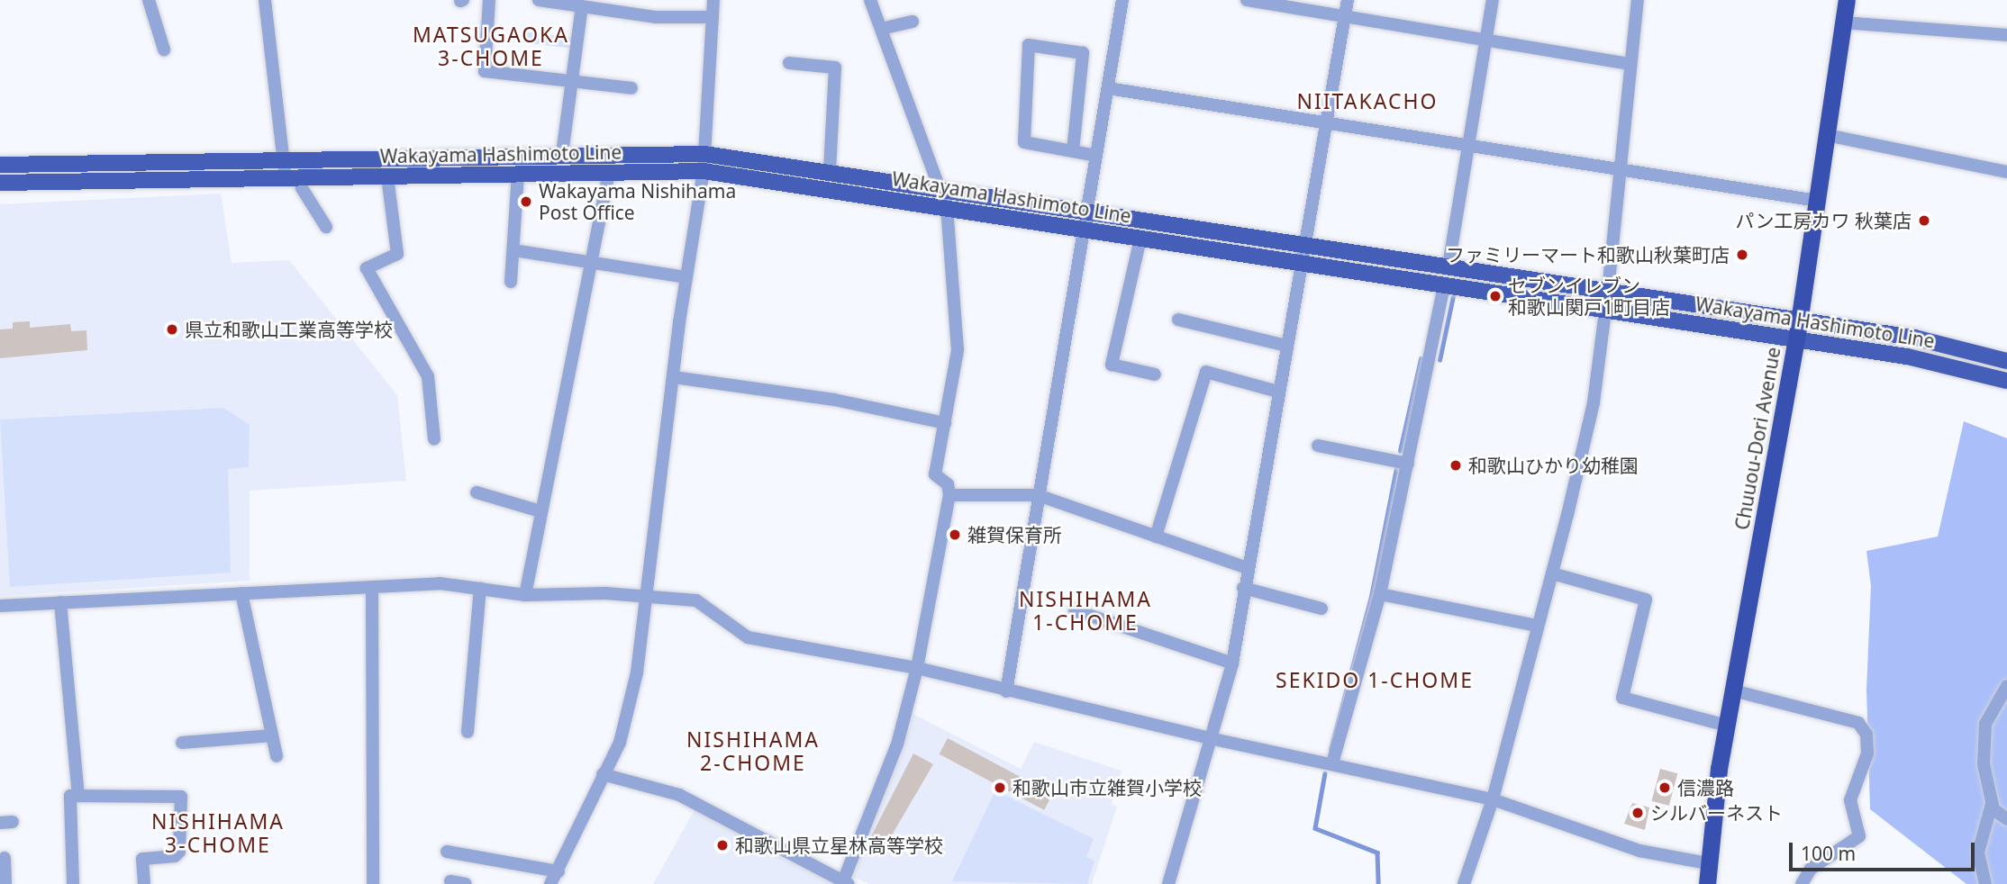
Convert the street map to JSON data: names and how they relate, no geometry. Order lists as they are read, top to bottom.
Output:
{
  "streets": {
    "highway": ["Chuuou-Dori Avenue"],
    "main road": ["Wakayama Hashimoto Line"]
  },
  "crossings": [
    ["Wakayama Hashimoto Line", "Chuuou-Dori Avenue"]
  ],
  "districts": [
    "MATSUGAOKA 3-CHOME",
    "NIITAKACHO",
    "NISHIHAMA 1-CHOME",
    "SEKIDO 1-CHOME",
    "NISHIHAMA 2-CHOME",
    "NISHIHAMA 3-CHOME"
  ],
  "places": [
    "Wakayama Nishihama Post Office",
    "パン工房カワ 秋葉店",
    "ファミリーマート和歌山秋葉町店",
    "セブンイレブン 和歌山関戸1町目店",
    "県立和歌山工業高等学校",
    "和歌山ひかり幼稚園",
    "雑賀保育所",
    "和歌山市立雑賀小学校",
    "信濃路",
    "シルバーネスト",
    "和歌山県立星林高等学校"
  ],
  "scale_bar": "100 m"
}
